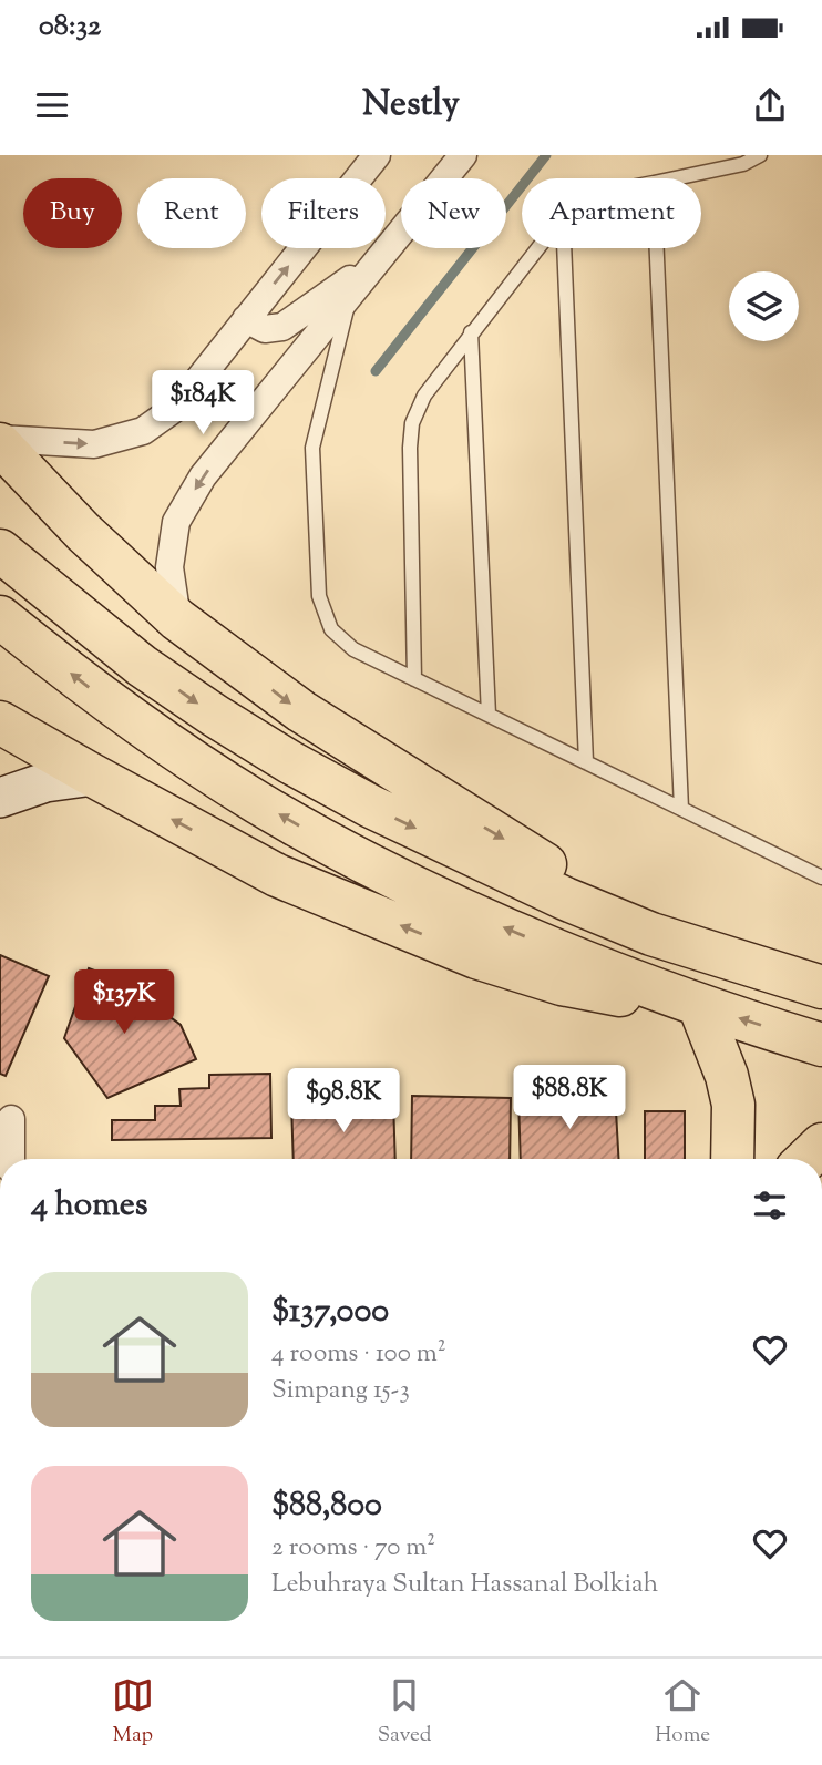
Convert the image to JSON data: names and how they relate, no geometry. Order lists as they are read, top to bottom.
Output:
{
  "page": {
    "status": "08:32",
    "header": "Nestly",
    "chip": [
      "Buy",
      "Rent",
      "Filters",
      "New",
      "Apartment"
    ],
    "price": [
      "$184K",
      "$137K",
      "$88.8K",
      "$98.8K"
    ],
    "heading": "4 homes",
    "list": [
      {
        "name": "$137,000",
        "note": "4 rooms · 100 m² · Simpang 15-3"
      },
      {
        "name": "$88,800",
        "note": "2 rooms · 70 m² · Lebuhraya Sultan Hassanal Bolkiah"
      }
    ],
    "tabs": ["Map", "Saved", "Home"]
  }
}
